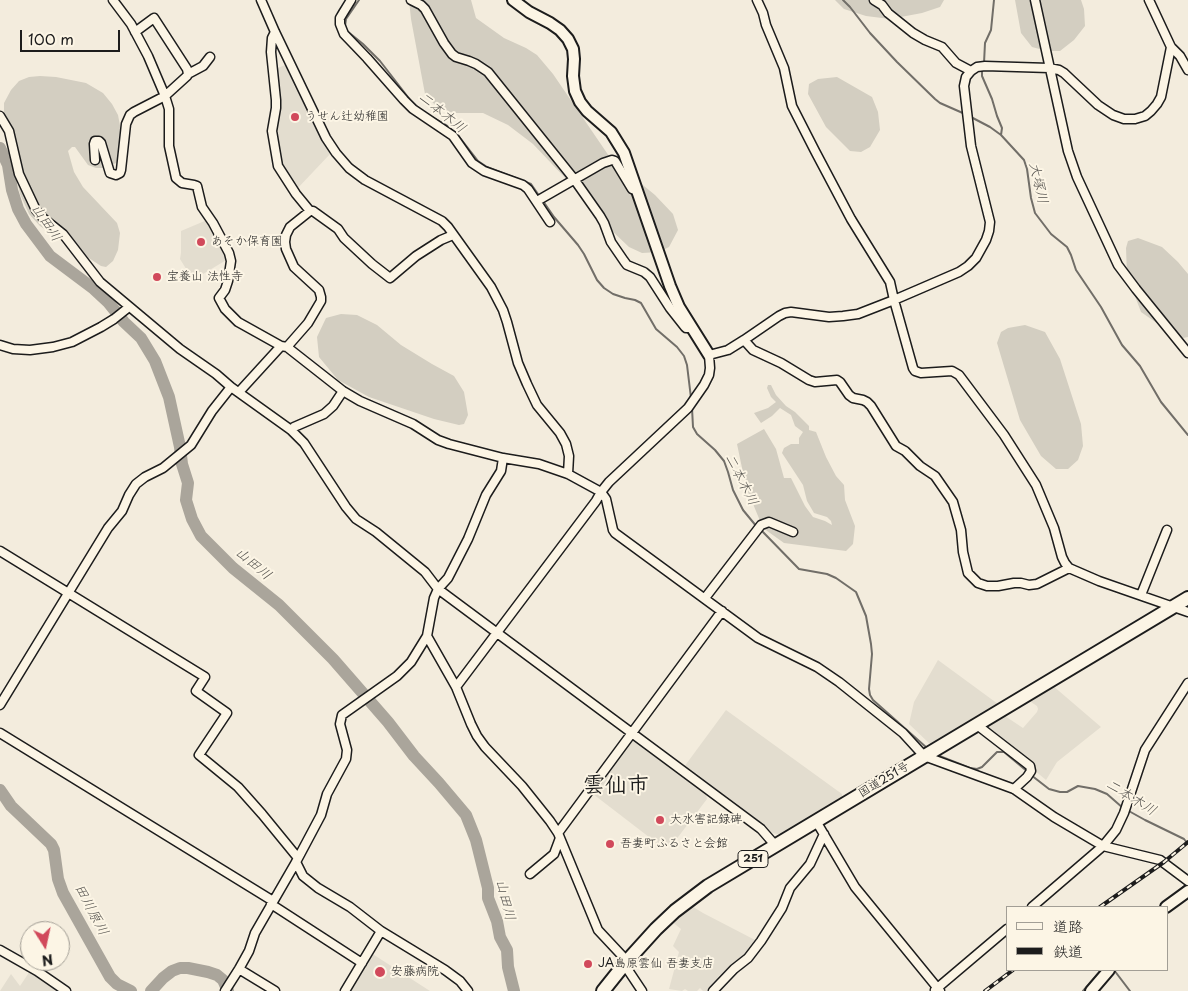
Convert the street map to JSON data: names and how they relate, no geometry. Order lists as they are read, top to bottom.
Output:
{
  "streets": {
    "highway": ["国道251号", "251"]
  },
  "districts": ["雲仙市"],
  "water": [
    "二本木川",
    "大塚川",
    "山田川",
    "田川原川"
  ],
  "places": [
    "うせん辻幼稚園",
    "あそか保育園",
    "宝養山 法性寺",
    "大水害記録碑",
    "吾妻町ふるさと会館",
    "JA島原雲仙 吾妻支店",
    "安藤病院"
  ],
  "legend": ["道路", "鉄道"],
  "scale_bar": "100 m",
  "north": "bottom"
}
